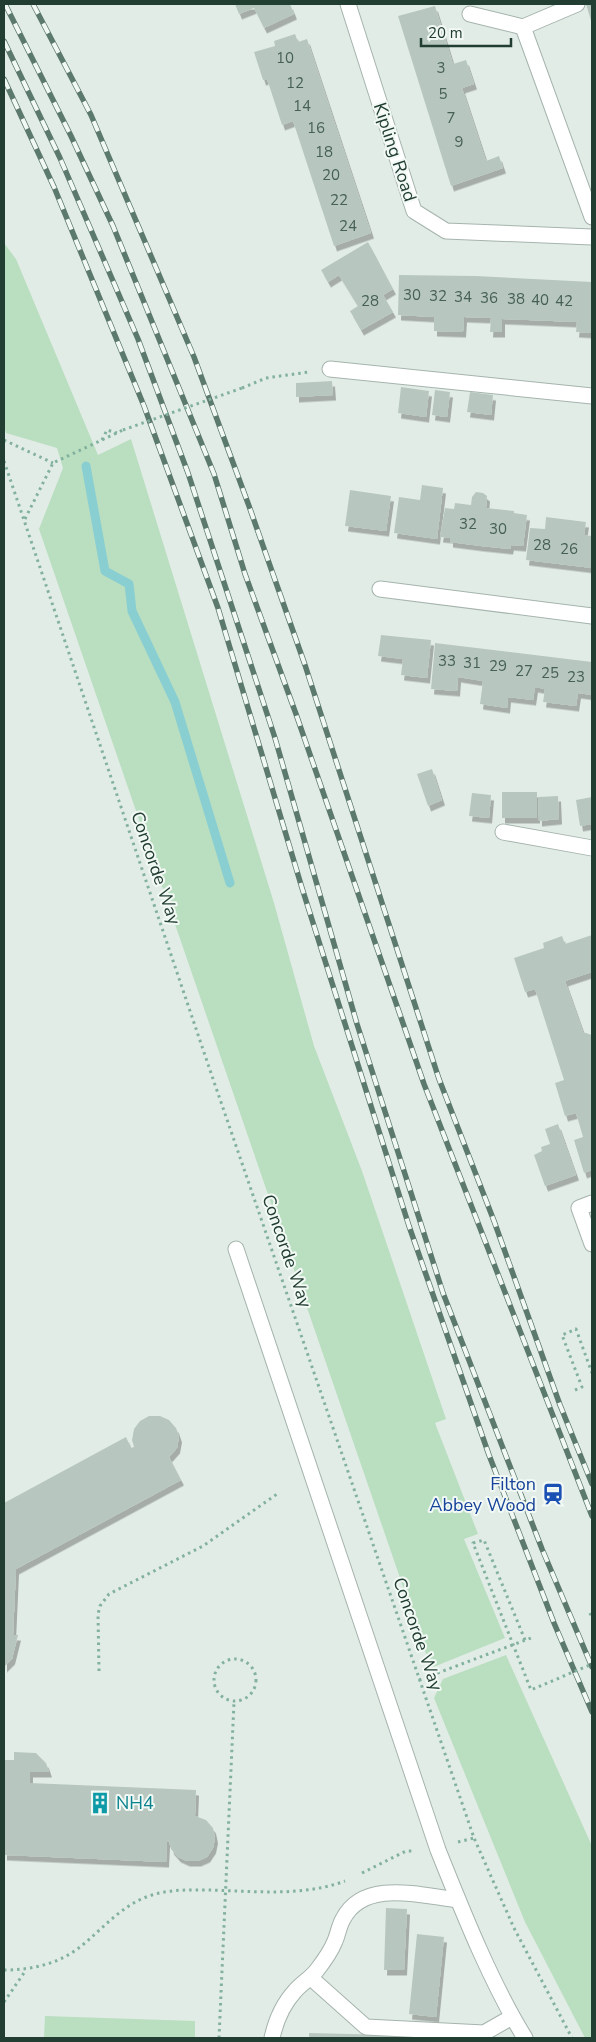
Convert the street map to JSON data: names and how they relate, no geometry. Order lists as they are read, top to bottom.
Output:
{
  "streets": {
    "street": ["Kipling Road"],
    "path": ["Concorde Way"]
  },
  "places": {
    "station": ["Filton Abbey Wood"],
    "building": ["NH4"]
  },
  "house_numbers": [
    "10",
    "3",
    "12",
    "5",
    "14",
    "7",
    "16",
    "9",
    "18",
    "20",
    "22",
    "24",
    "30",
    "32",
    "34",
    "36",
    "38",
    "40",
    "28",
    "42",
    "32",
    "30",
    "28",
    "26",
    "33",
    "31",
    "29",
    "27",
    "25",
    "23"
  ],
  "scale_bar": "20 m"
}
